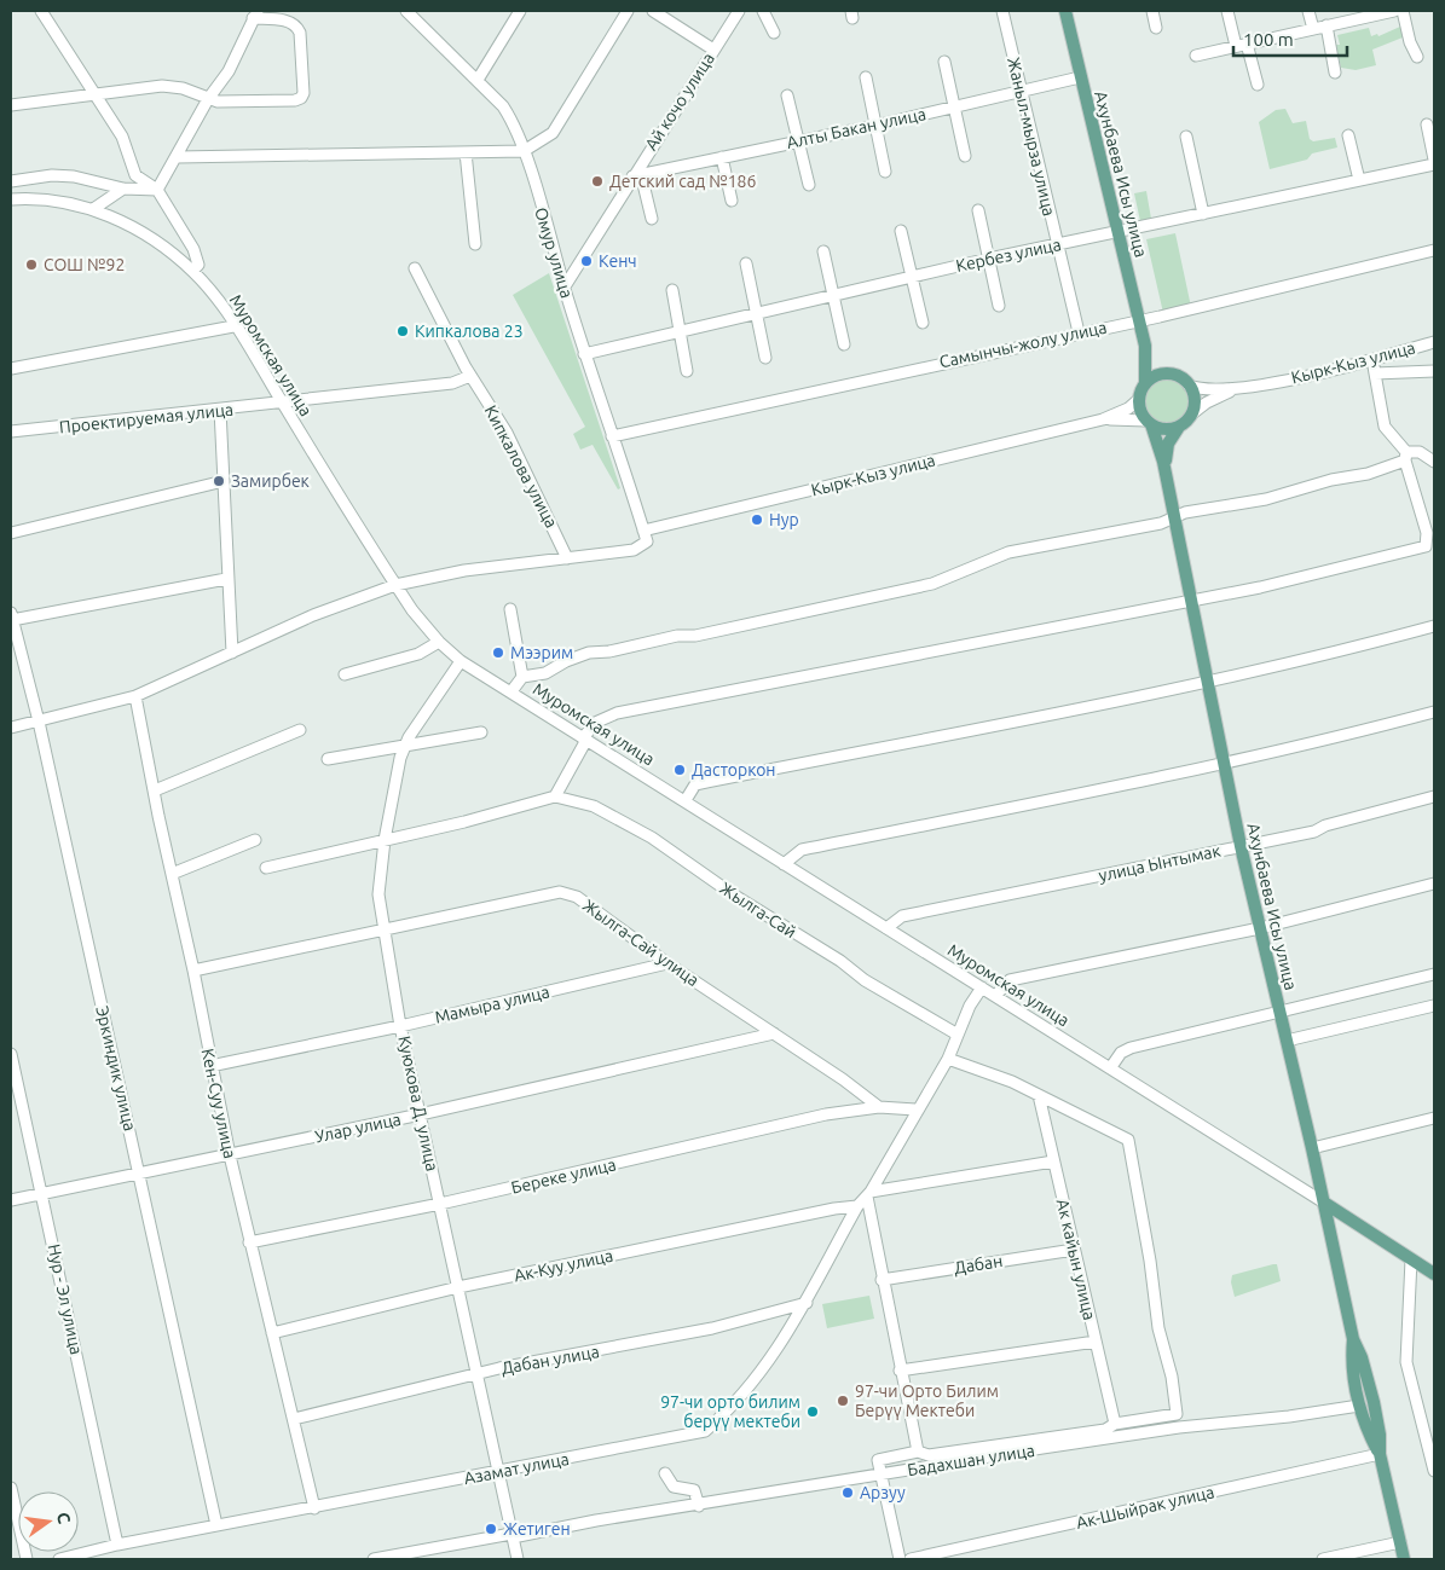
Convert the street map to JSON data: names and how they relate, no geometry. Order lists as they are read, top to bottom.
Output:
{
  "streets": {
    "main road": ["Ахунбаева Исы улица", "Муромская улица"],
    "street": [
      "Ай кочо улица",
      "Алты Бакан улица",
      "Жаныл-мырза улица",
      "Омур улица",
      "Кербез улица",
      "Самынчы-жолу улица",
      "Кырк-Кыз улица",
      "Проектируемая улица",
      "Кипкалова улица",
      "улица Ынтымак",
      "Жылга-Сай",
      "Жылга-Сай улица",
      "Мамыра улица",
      "Эркиндик улица",
      "Кен-Суу улица",
      "Куюкова Д. улица",
      "Улар улица",
      "Береке улица",
      "Ак кайын улица",
      "Дабан",
      "Ак-Куу улица",
      "Нур - Эл улица",
      "Дабан улица",
      "Бадахшан улица",
      "Азамат улица",
      "Ак-Шыйрак улица"
    ]
  },
  "crossings": [
    ["Ай кочо улица", "Алты Бакан улица"],
    ["Ай кочо улица", "Омур улица"],
    ["Алты Бакан улица", "Жаныл-мырза улица"],
    ["Алты Бакан улица", "Ахунбаева Исы улица"],
    ["Жаныл-мырза улица", "Кербез улица"],
    ["Жаныл-мырза улица", "Самынчы-жолу улица"],
    ["Ахунбаева Исы улица", "Кербез улица"],
    ["Ахунбаева Исы улица", "Самынчы-жолу улица"],
    ["Ахунбаева Исы улица", "Муромская улица"],
    ["Ахунбаева Исы улица", "Кырк-Кыз улица"],
    ["Ахунбаева Исы улица", "улица Ынтымак"],
    ["Ахунбаева Исы улица", "Бадахшан улица"],
    ["Ахунбаева Исы улица", "Ак-Шыйрак улица"],
    ["Омур улица", "Кербез улица"],
    ["Омур улица", "Самынчы-жолу улица"],
    ["Омур улица", "Кырк-Кыз улица"],
    ["Муромская улица", "Проектируемая улица"],
    ["Муромская улица", "улица Ынтымак"],
    ["Муромская улица", "Куюкова Д. улица"],
    ["Жылга-Сай улица", "Мамыра улица"],
    ["Жылга-Сай улица", "Кен-Суу улица"],
    ["Жылга-Сай улица", "Куюкова Д. улица"],
    ["Жылга-Сай улица", "Улар улица"],
    ["Жылга-Сай улица", "Береке улица"],
    ["Мамыра улица", "Кен-Суу улица"],
    ["Мамыра улица", "Куюкова Д. улица"],
    ["Эркиндик улица", "Улар улица"],
    ["Эркиндик улица", "Азамат улица"],
    ["Кен-Суу улица", "Улар улица"],
    ["Кен-Суу улица", "Береке улица"],
    ["Кен-Суу улица", "Ак-Куу улица"],
    ["Кен-Суу улица", "Дабан улица"],
    ["Кен-Суу улица", "Азамат улица"],
    ["Куюкова Д. улица", "Улар улица"],
    ["Куюкова Д. улица", "Береке улица"],
    ["Куюкова Д. улица", "Ак-Куу улица"],
    ["Куюкова Д. улица", "Дабан улица"],
    ["Куюкова Д. улица", "Бадахшан улица"],
    ["Куюкова Д. улица", "Азамат улица"],
    ["Улар улица", "Нур - Эл улица"],
    ["Ак кайын улица", "Дабан"],
    ["Ак-Куу улица", "Азамат улица"],
    ["Нур - Эл улица", "Азамат улица"],
    ["Дабан улица", "Азамат улица"]
  ],
  "places": [
    "Детский сад №186",
    "Кенч",
    "СОШ №92",
    "Кипкалова 23",
    "Замирбек",
    "Нур",
    "Мээрим",
    "Дасторкон",
    "97-чи Орто Билим Берүү Мектеби",
    "97-чи орто билим берүү мектеби",
    "Арзуу",
    "Жетиген"
  ],
  "scale_bar": "100 m",
  "north": "right"
}
